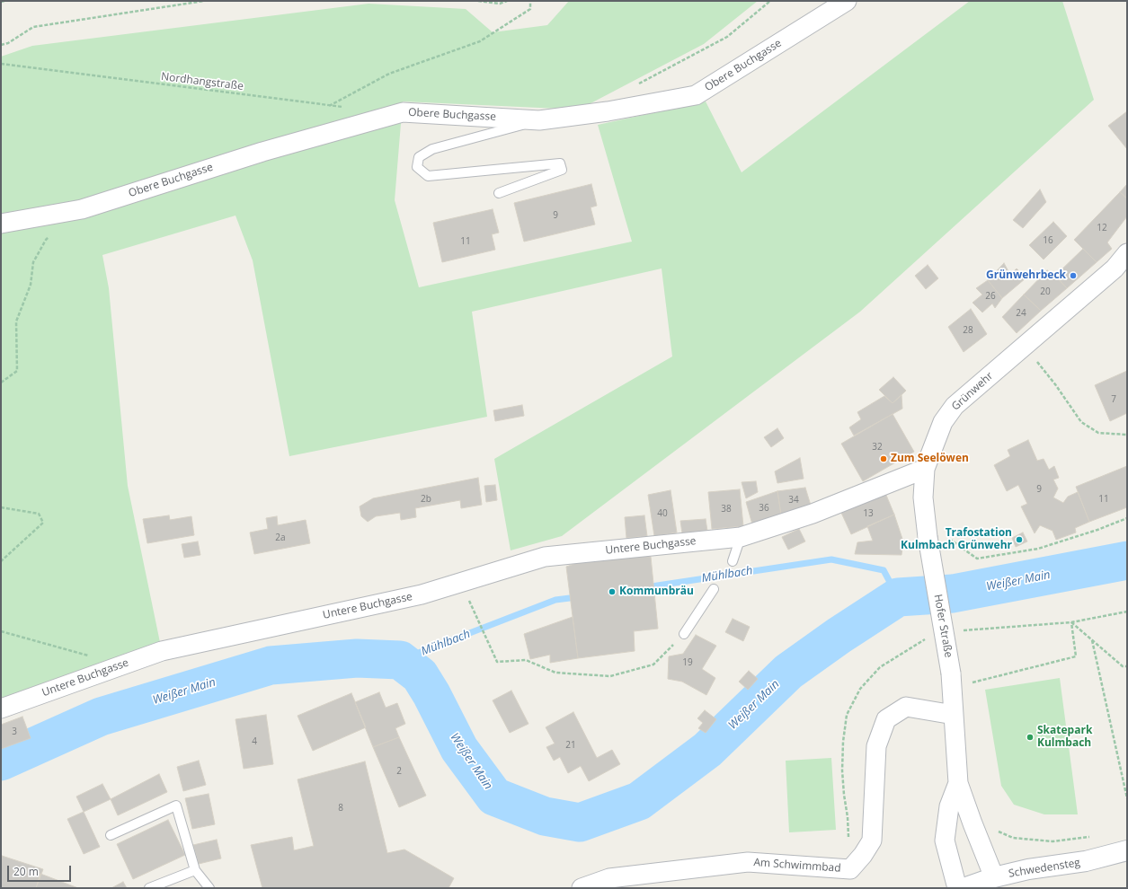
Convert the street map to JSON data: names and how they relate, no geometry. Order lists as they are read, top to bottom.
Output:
{
  "streets": {
    "street": [
      "Obere Buchgasse",
      "Grünwehr",
      "Untere Buchgasse",
      "Hofer Straße",
      "Am Schwimmbad",
      "Schwedensteg"
    ],
    "path": ["Nordhangstraße"]
  },
  "crossings": [
    ["Grünwehr", "Hofer Straße"],
    ["Hofer Straße", "Am Schwimmbad"],
    ["Hofer Straße", "Schwedensteg"]
  ],
  "water": ["Mühlbach", "Weißer Main"],
  "places": [
    "Grünwehrbeck",
    "Zum Seelöwen",
    "Trafostation Kulmbach Grünwehr",
    "Kommunbräu",
    "Skatepark Kulmbach"
  ],
  "house_numbers": [
    "9",
    "12",
    "16",
    "11",
    "20",
    "26",
    "24",
    "28",
    "7",
    "32",
    "9",
    "2b",
    "11",
    "34",
    "36",
    "38",
    "40",
    "13",
    "2a",
    "19",
    "3",
    "4",
    "21",
    "2",
    "8"
  ],
  "scale_bar": "20 m"
}
